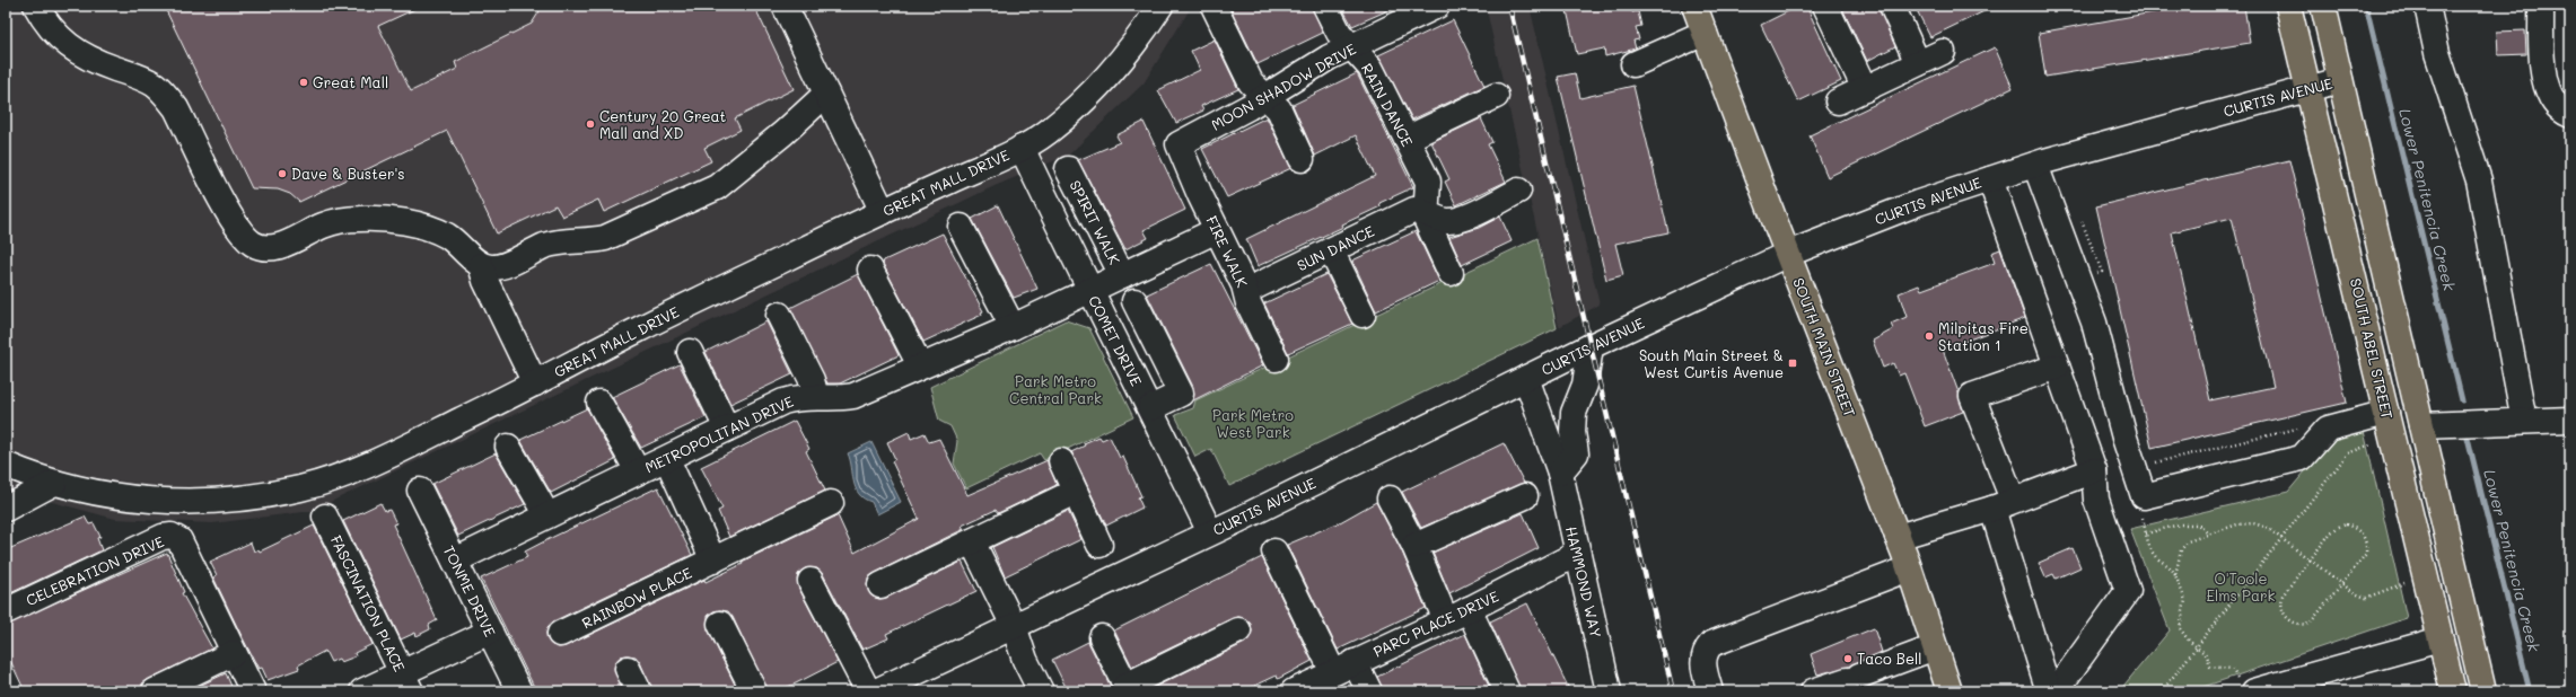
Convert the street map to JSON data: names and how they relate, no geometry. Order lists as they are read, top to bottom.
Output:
{
  "streets": {
    "main road": ["SOUTH MAIN STREET", "SOUTH ABEL STREET"],
    "street": [
      "MOON SHADOW DRIVE",
      "CURTIS AVENUE",
      "RAIN DANCE",
      "GREAT MALL DRIVE",
      "SPIRIT WALK",
      "SUN DANCE",
      "FIRE WALK",
      "COMET DRIVE",
      "METROPOLITAN DRIVE",
      "CELEBRATION DRIVE",
      "HAMMOND WAY",
      "TONME DRIVE",
      "RAINBOW PLACE",
      "FASCINATION PLACE",
      "PARC PLACE DRIVE"
    ]
  },
  "crossings": [
    ["MOON SHADOW DRIVE", "RAIN DANCE"],
    ["MOON SHADOW DRIVE", "FIRE WALK"],
    ["CURTIS AVENUE", "COMET DRIVE"],
    ["CURTIS AVENUE", "SOUTH MAIN STREET"],
    ["CURTIS AVENUE", "SOUTH ABEL STREET"],
    ["CURTIS AVENUE", "HAMMOND WAY"],
    ["RAIN DANCE", "SUN DANCE"],
    ["GREAT MALL DRIVE", "COMET DRIVE"],
    ["SPIRIT WALK", "METROPOLITAN DRIVE"],
    ["SUN DANCE", "FIRE WALK"],
    ["FIRE WALK", "METROPOLITAN DRIVE"],
    ["COMET DRIVE", "METROPOLITAN DRIVE"],
    ["METROPOLITAN DRIVE", "TONME DRIVE"],
    ["HAMMOND WAY", "PARC PLACE DRIVE"]
  ],
  "water": ["Lower Penitencia Creek"],
  "parks": ["Park Metro Central Park", "Park Metro West Park", "O'Toole Elms Park"],
  "places": {
    "other": [
      "Great Mall",
      "Century 20 Great Mall and XD",
      "Dave & Buster's",
      "Milpitas Fire Station 1",
      "Taco Bell"
    ],
    "transit": ["South Main Street & West Curtis Avenue"]
  }
}
